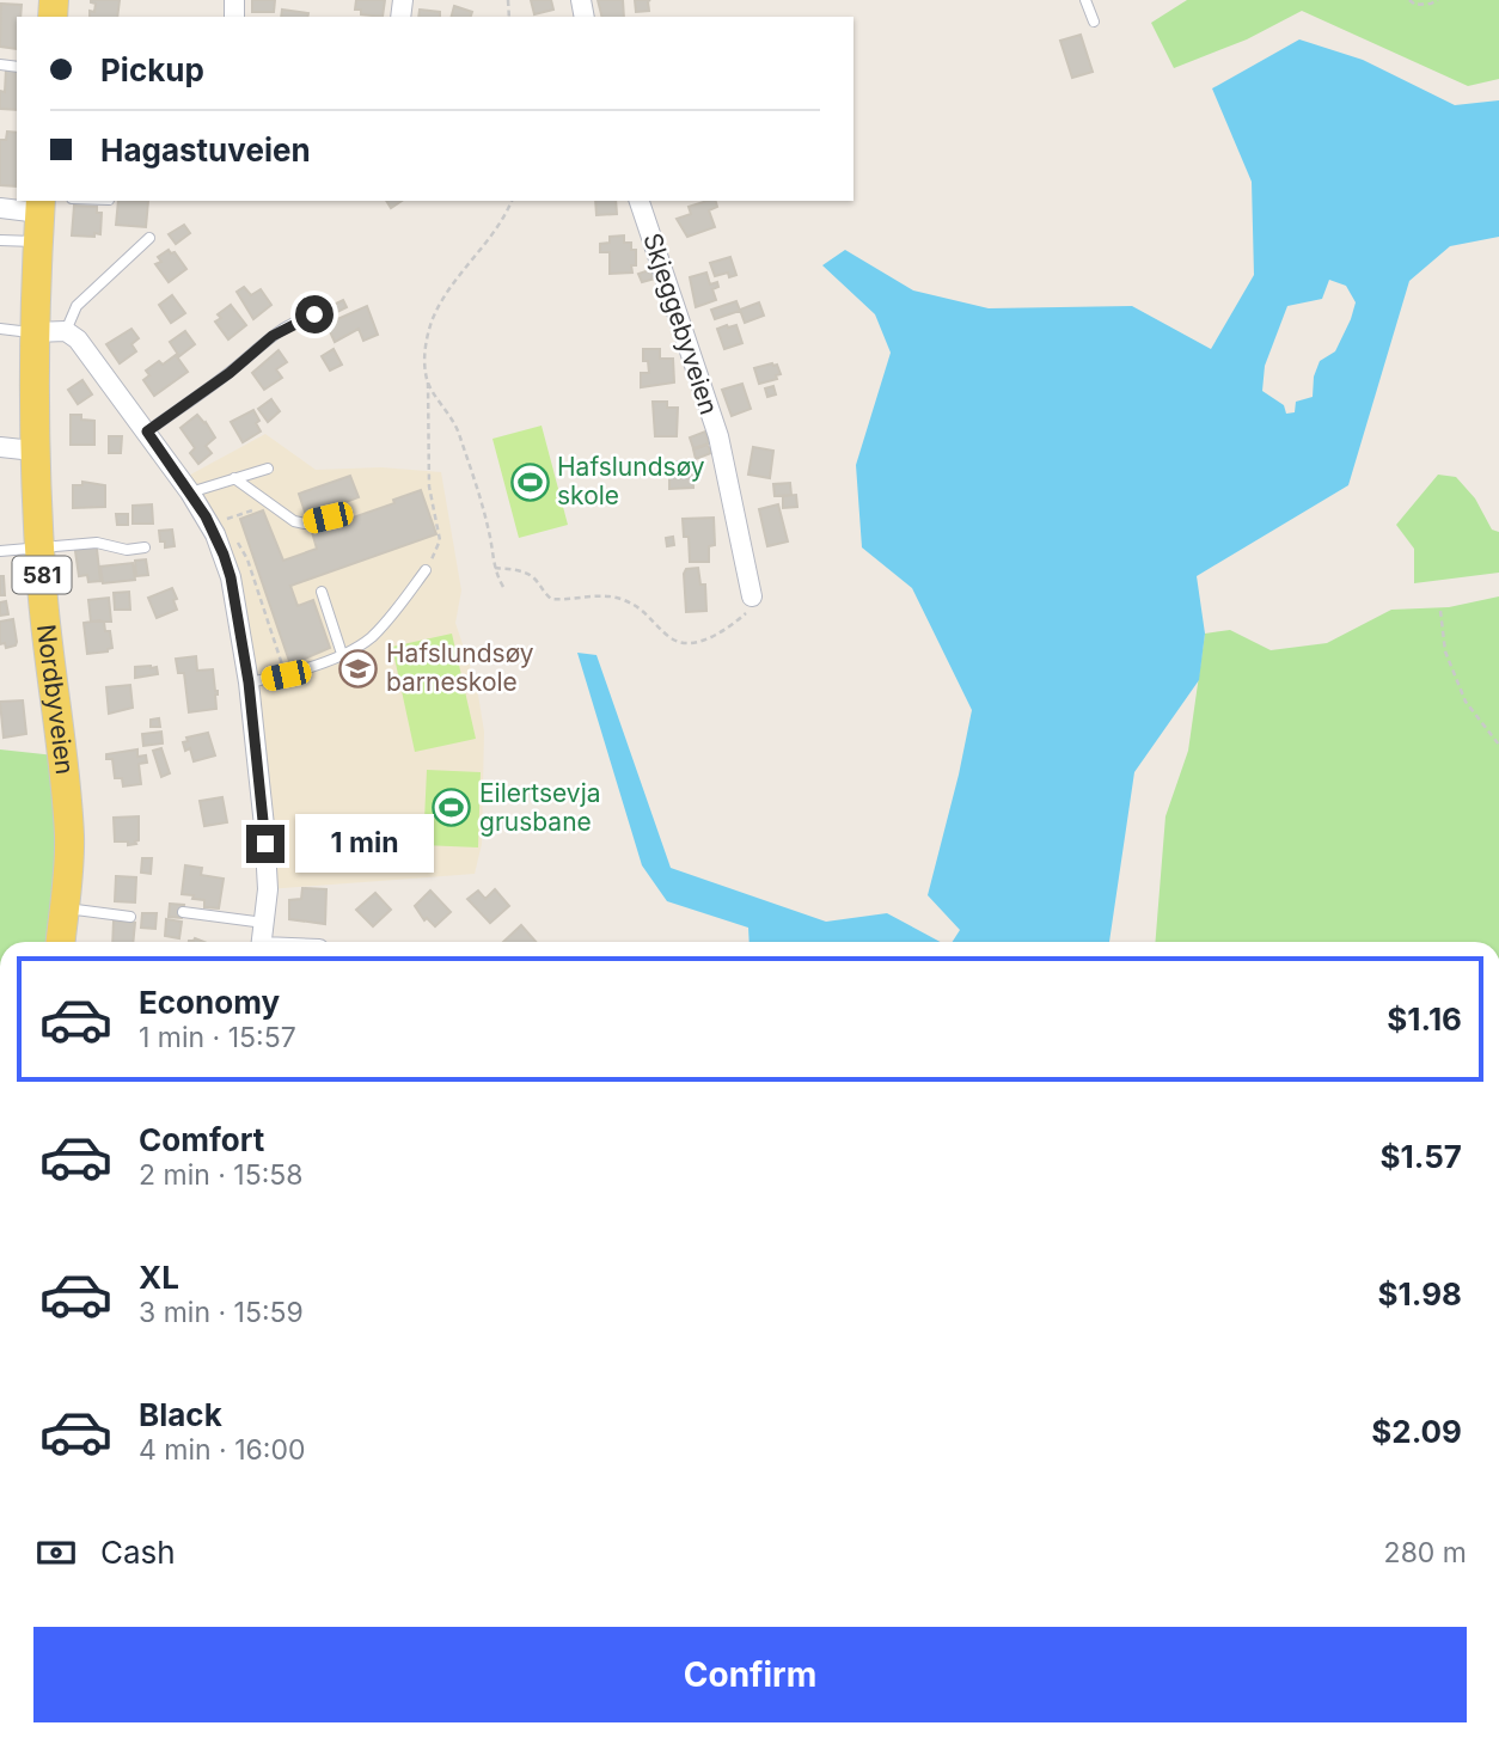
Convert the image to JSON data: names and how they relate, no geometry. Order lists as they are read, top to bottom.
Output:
{
  "streets": {
    "main road": ["581", "Nordbyveien"],
    "street": ["Skjeggebyveien"]
  },
  "places": {
    "sports": ["Hafslundsøy skole", "Eilertsevja grusbane"],
    "school or university": ["Hafslundsøy barneskole"]
  },
  "page": {
    "banner": ["Pickup", "Hagastuveien"],
    "bubble": "1 min",
    "list": [
      {
        "name": "Economy",
        "note": "1 min · 15:57",
        "value": "$1.16"
      },
      {
        "name": "Comfort",
        "note": "2 min · 15:58",
        "value": "$1.57"
      },
      {
        "name": "XL",
        "note": "3 min · 15:59",
        "value": "$1.98"
      },
      {
        "name": "Black",
        "note": "4 min · 16:00",
        "value": "$2.09"
      }
    ],
    "pay": ["Cash", "280 m"],
    "buttons": "Confirm"
  }
}
